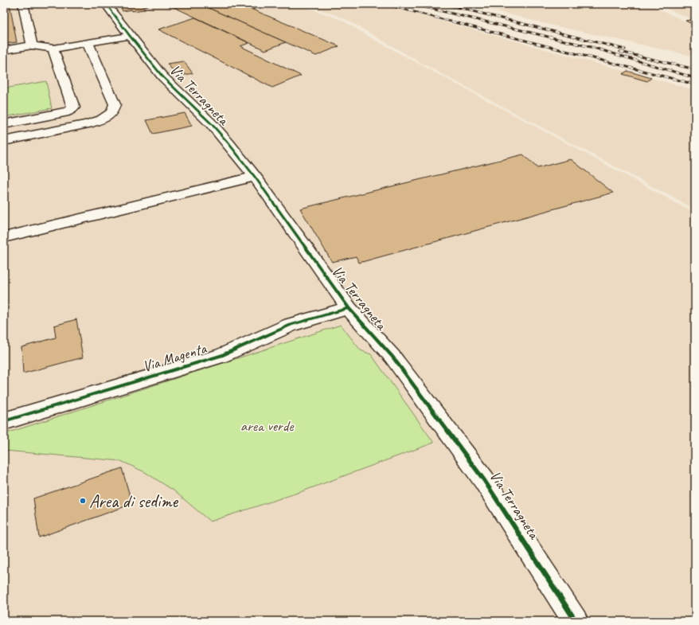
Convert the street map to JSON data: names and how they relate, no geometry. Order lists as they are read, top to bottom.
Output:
{
  "streets": {
    "street": ["Via Terragneta", "Via Magenta"]
  },
  "crossings": [
    ["Via Terragneta", "Via Magenta"]
  ],
  "parks": ["area verde"],
  "places": ["Area di sedime"]
}
